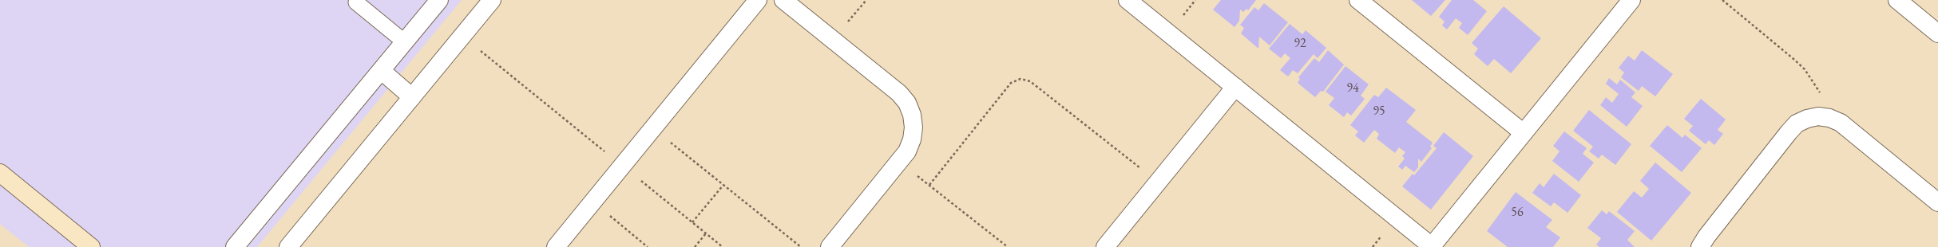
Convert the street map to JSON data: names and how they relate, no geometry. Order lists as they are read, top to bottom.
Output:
{
  "house_numbers": [
    "92",
    "94",
    "95",
    "56"
  ]
}
